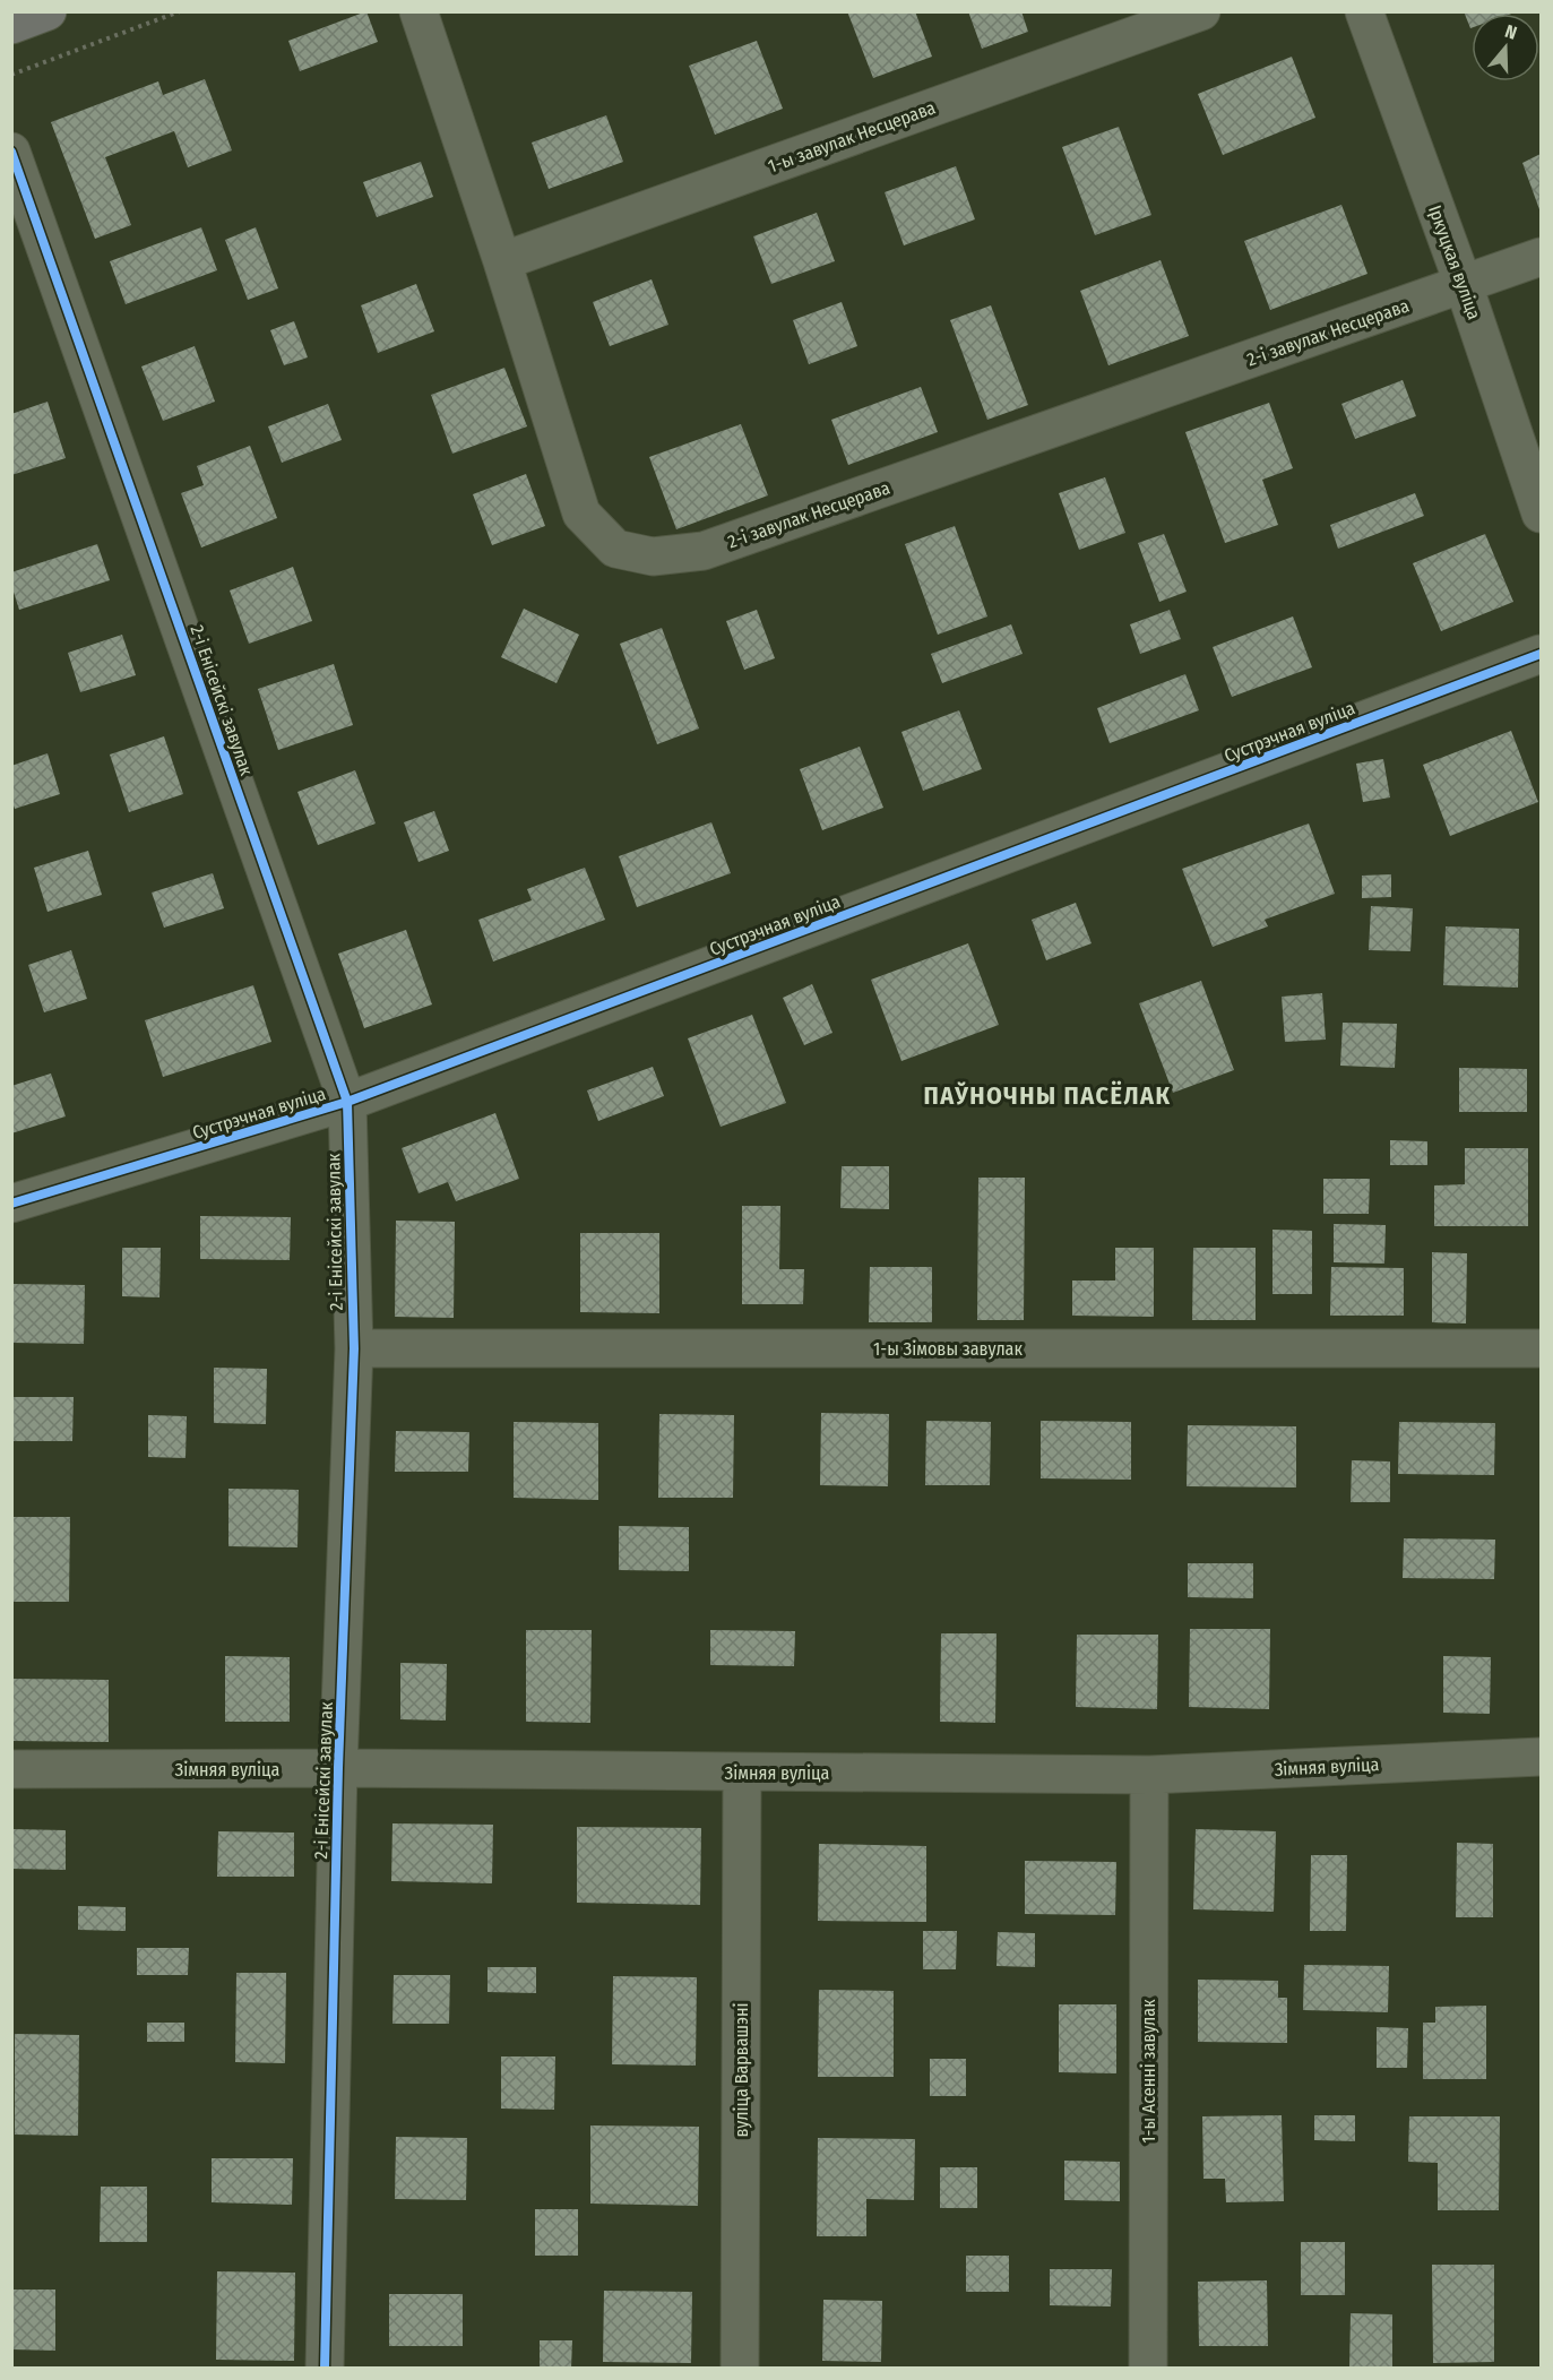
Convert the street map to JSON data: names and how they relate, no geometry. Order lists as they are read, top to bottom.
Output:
{
  "streets": {
    "street": [
      "1-ы завулак Несцерава",
      "Іркуцкая вуліца",
      "2-і завулак Несцерава",
      "2-і Енісейскі завулак",
      "Сустрэчная вуліца",
      "1-ы Зімовы завулак",
      "Зімняя вуліца",
      "вуліца Варвашэні",
      "1-ы Асенні завулак"
    ]
  },
  "crossings": [
    ["1-ы завулак Несцерава", "2-і завулак Несцерава"],
    ["Іркуцкая вуліца", "2-і завулак Несцерава"],
    ["2-і Енісейскі завулак", "Сустрэчная вуліца"],
    ["2-і Енісейскі завулак", "1-ы Зімовы завулак"],
    ["2-і Енісейскі завулак", "Зімняя вуліца"],
    ["Зімняя вуліца", "вуліца Варвашэні"],
    ["Зімняя вуліца", "1-ы Асенні завулак"]
  ],
  "districts": ["ПАЎНОЧНЫ ПАСЁЛАК"],
  "north": "top"
}
